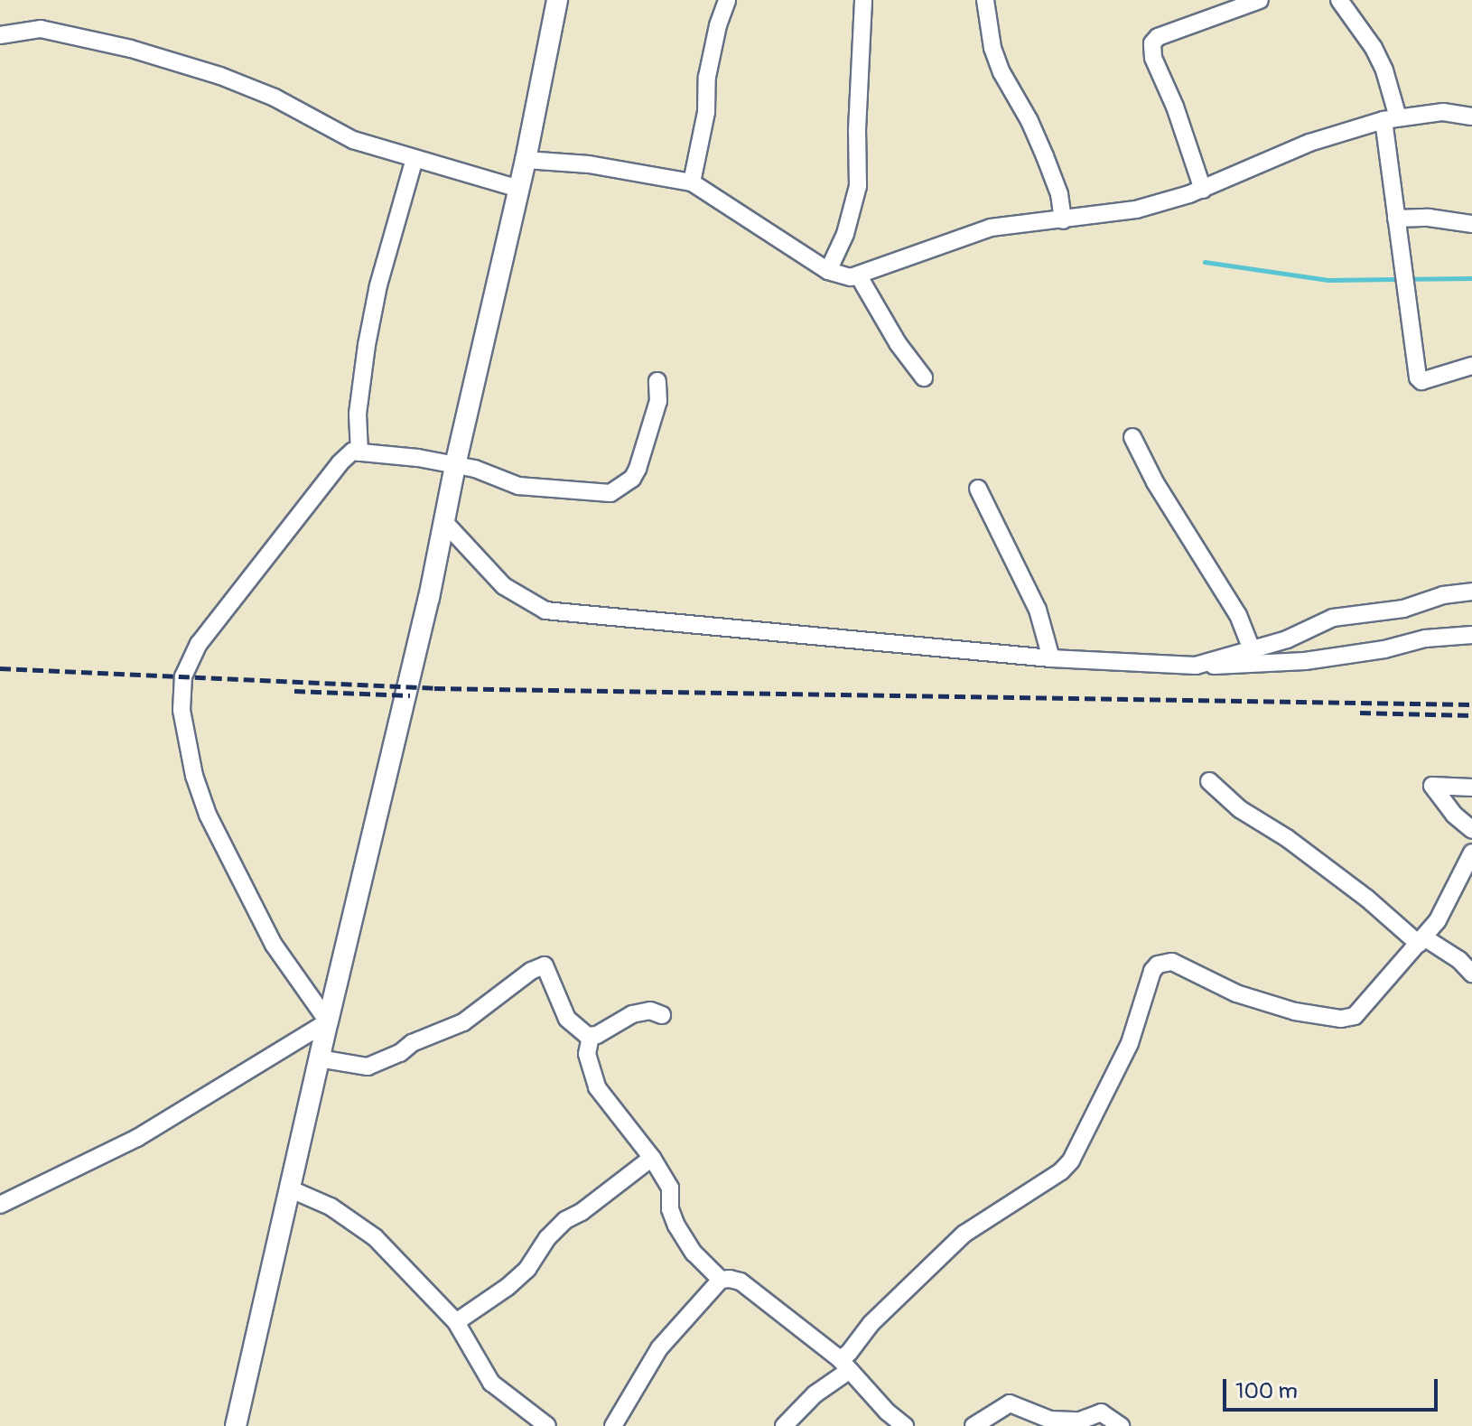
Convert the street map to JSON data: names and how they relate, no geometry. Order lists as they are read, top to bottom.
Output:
{
  "scale_bar": "100 m"
}
